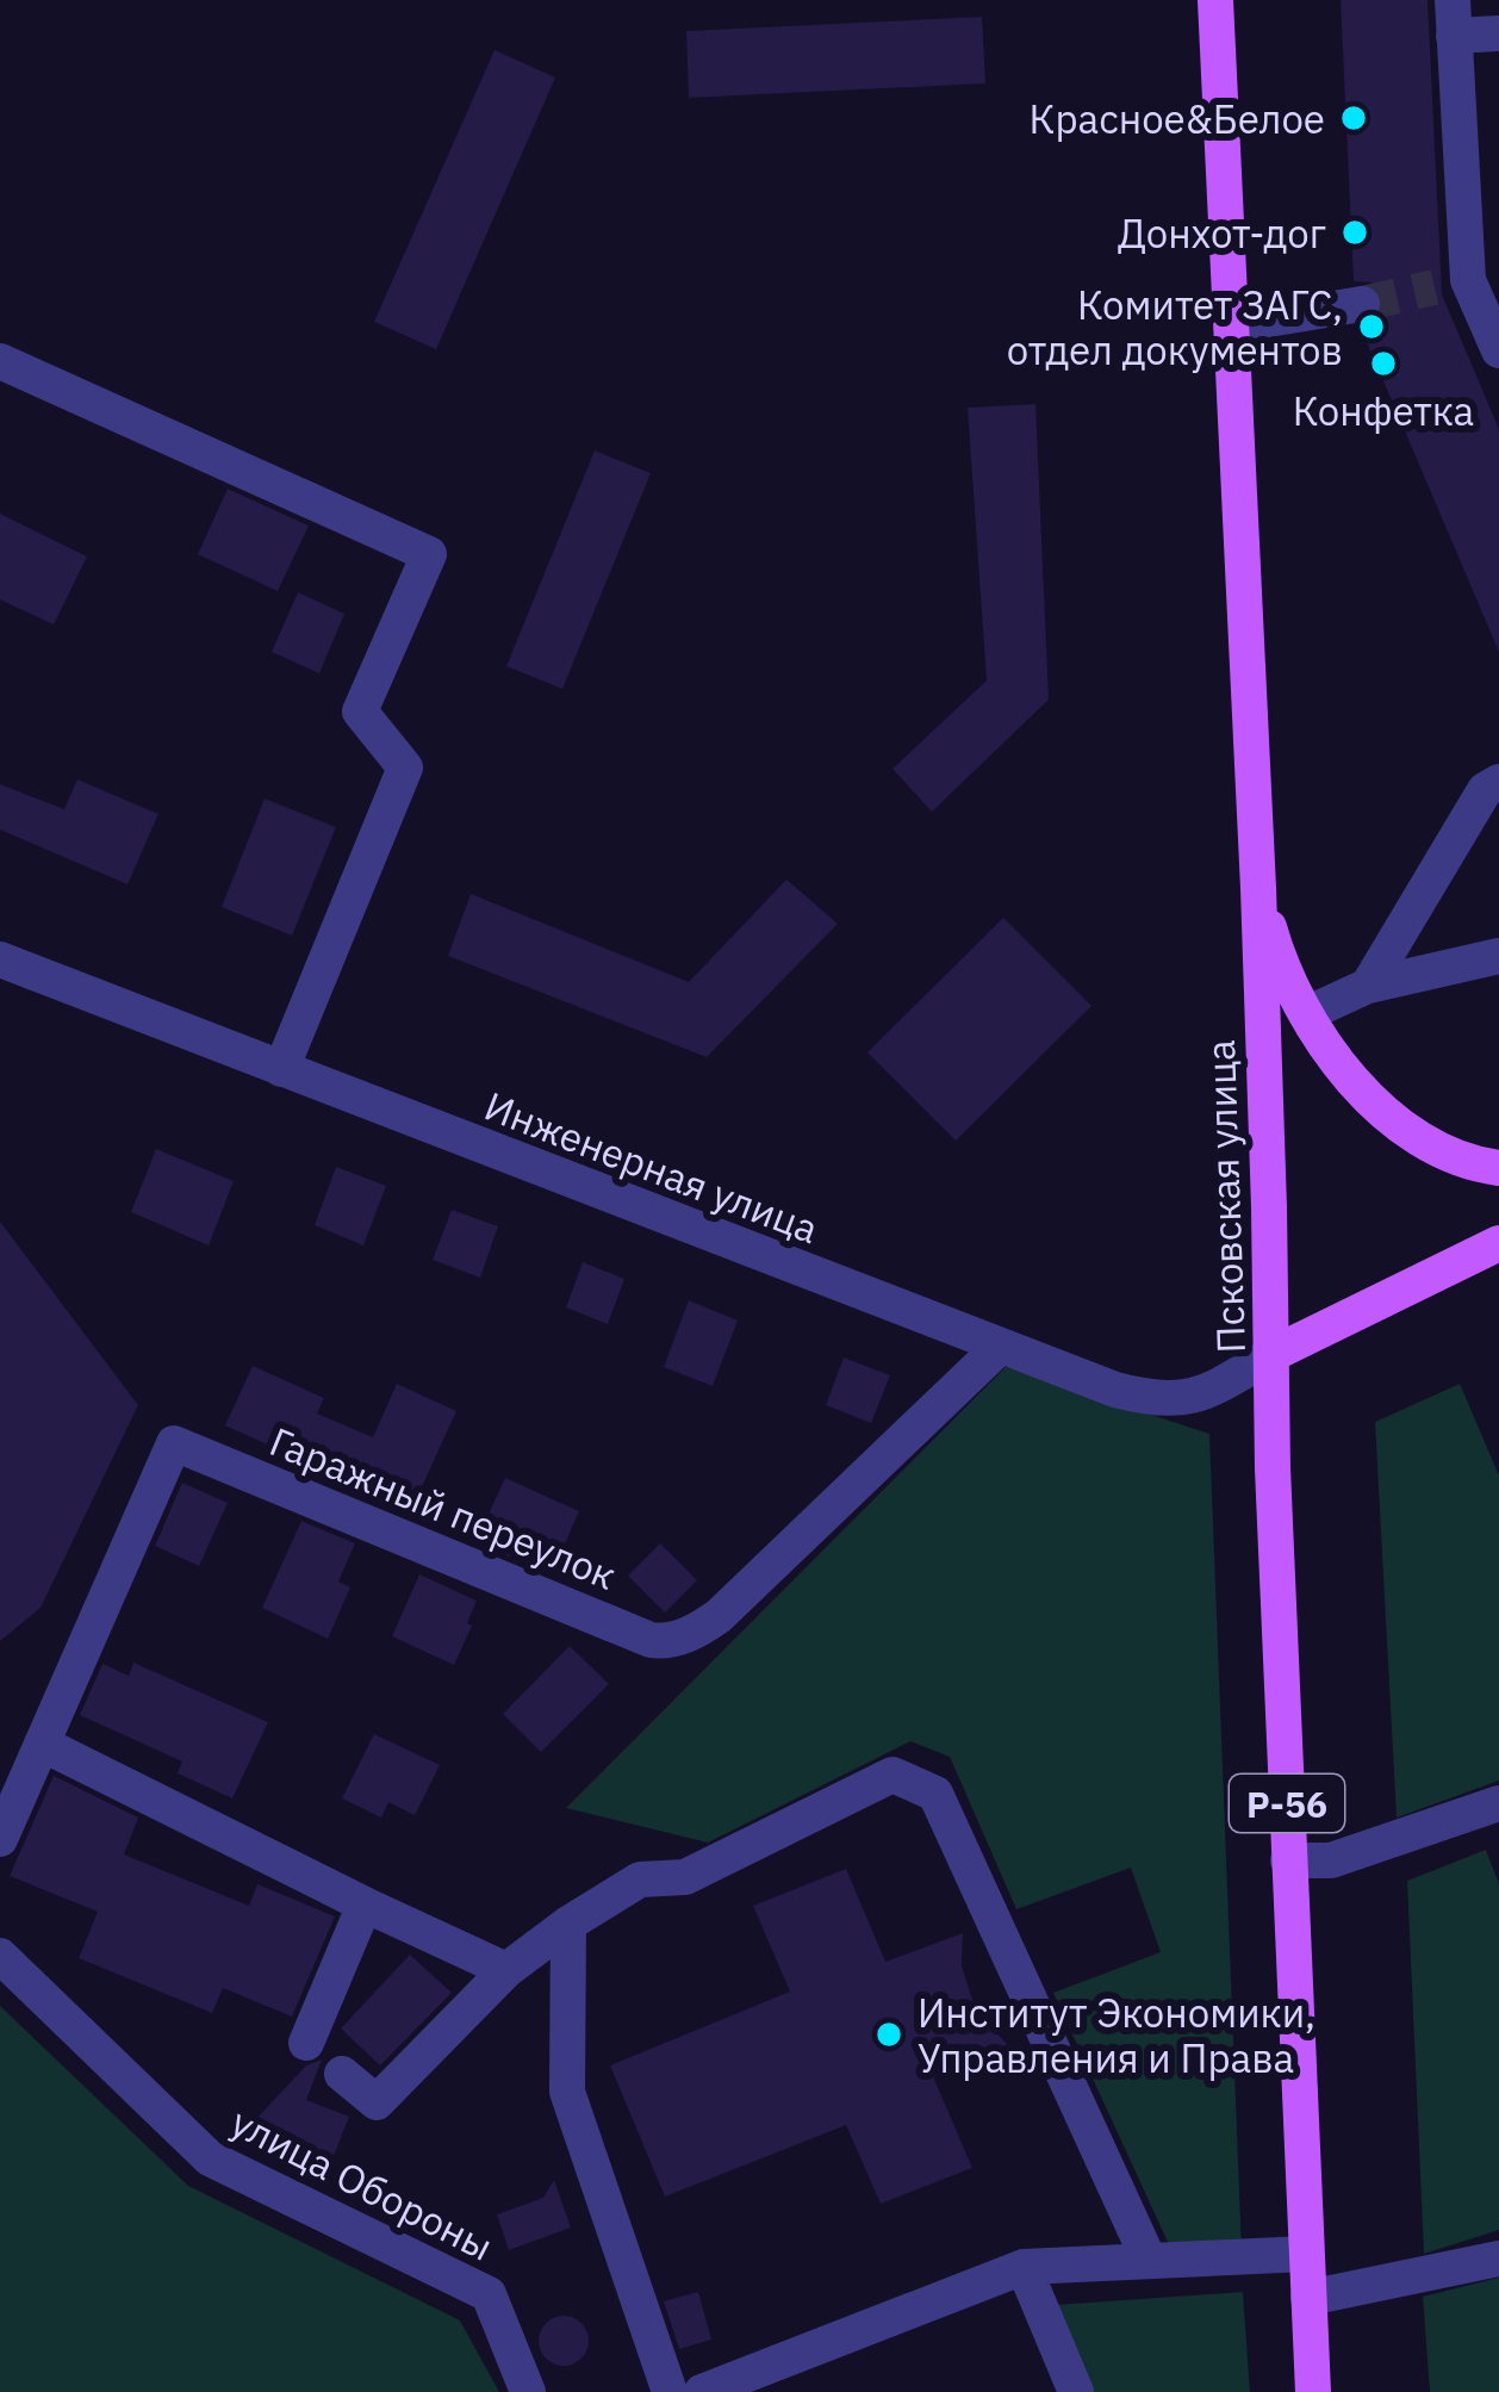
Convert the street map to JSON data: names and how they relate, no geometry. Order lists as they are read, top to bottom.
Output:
{
  "streets": {
    "main road": ["Псковская улица", "Р-56"],
    "street": ["Инженерная улица", "Гаражный переулок", "улица Обороны"]
  },
  "crossings": [
    ["Инженерная улица", "Псковская улица"],
    ["Инженерная улица", "Гаражный переулок"]
  ],
  "places": [
    "Красное&Белое",
    "Донхот-дог",
    "Комитет ЗАГС, отдел документов",
    "Конфетка",
    "Институт Экономики, Управления и Права"
  ]
}
